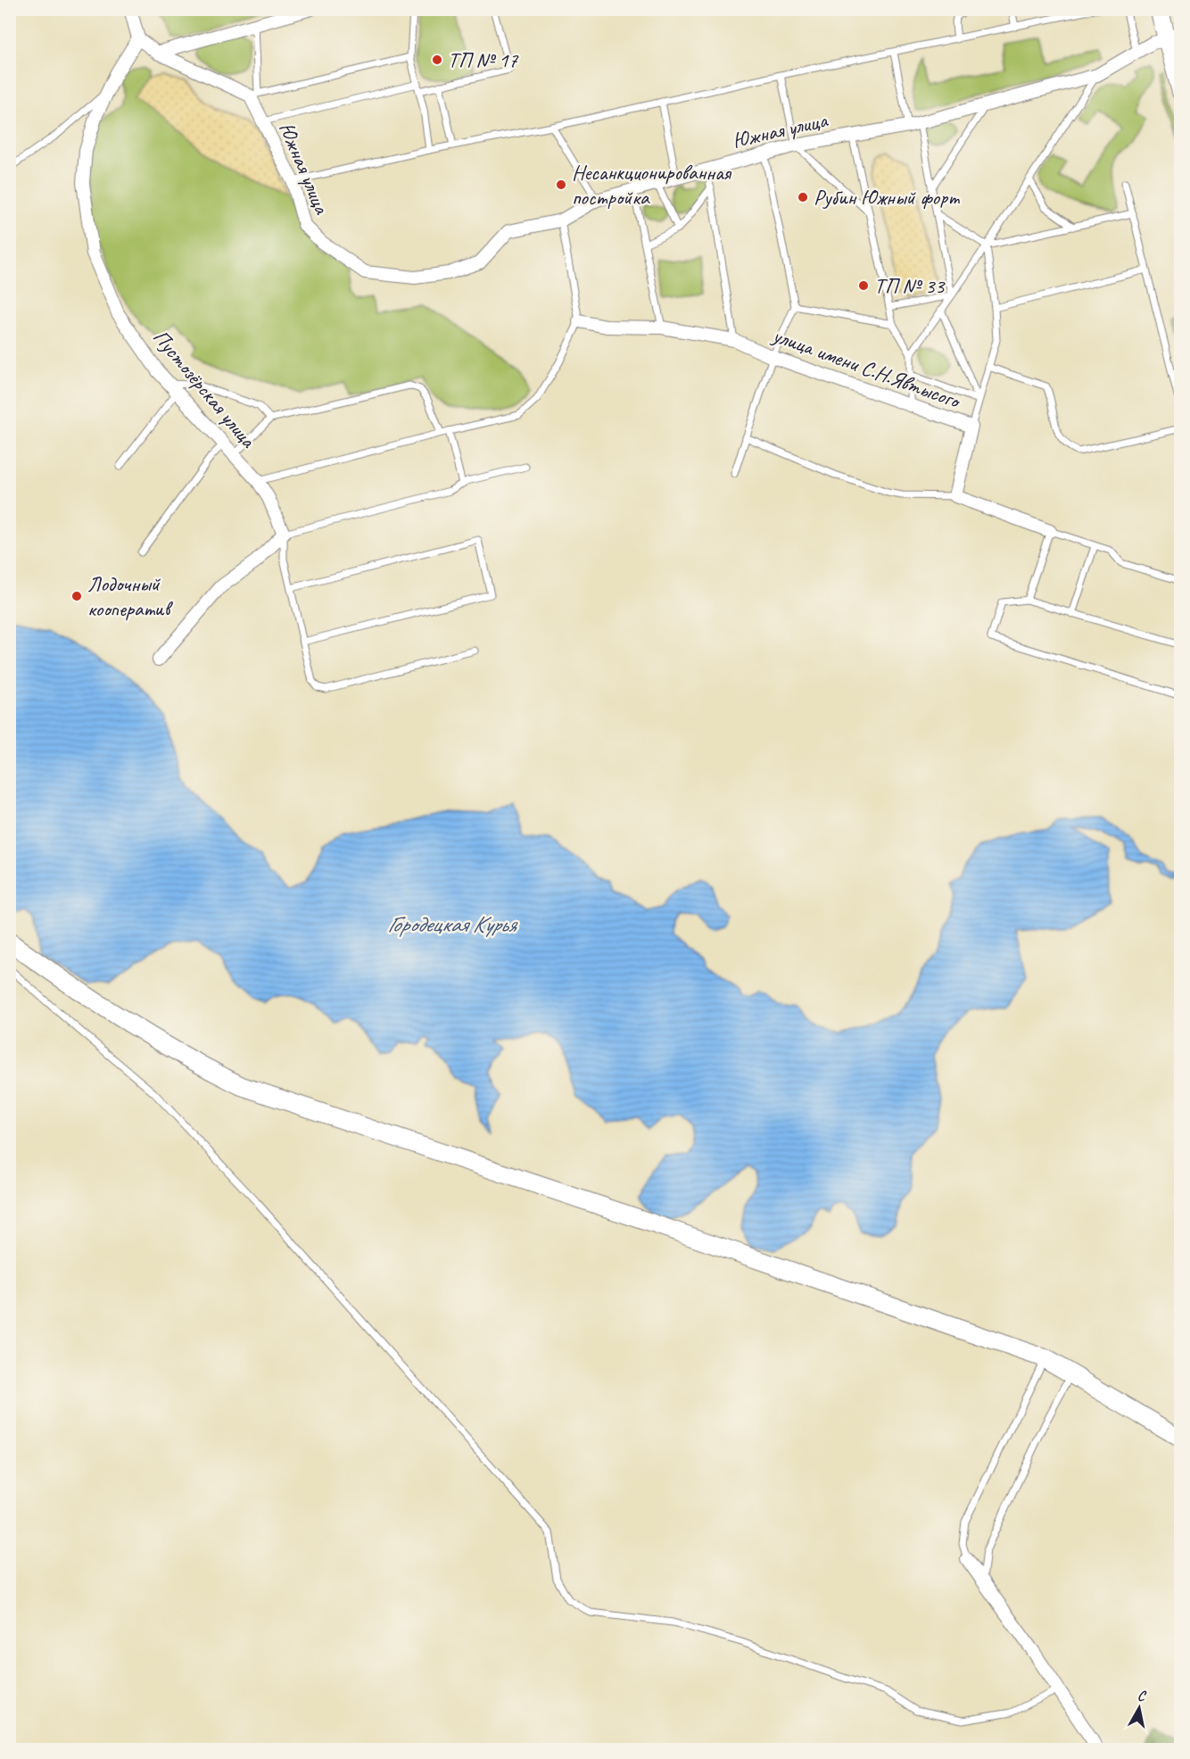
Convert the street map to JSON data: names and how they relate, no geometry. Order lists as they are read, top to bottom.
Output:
{
  "streets": {
    "street": ["Южная улица", "улица имени С.Н.Явтысого", "Пустозёрская улица"]
  },
  "water": ["Городецкая Курья"],
  "places": [
    "ТП № 17",
    "Несанкционированная постройка",
    "Рубин Южный форт",
    "ТП № 33",
    "Лодочный кооператив"
  ],
  "north": "top"
}
